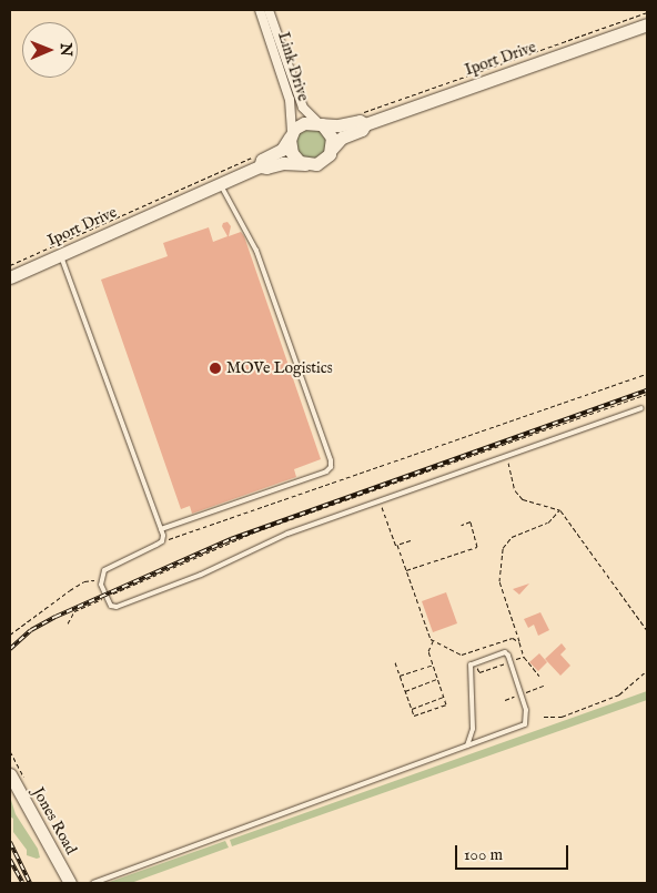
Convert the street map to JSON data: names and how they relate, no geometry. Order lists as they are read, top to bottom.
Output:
{
  "streets": {
    "street": ["Iport Drive", "Link Drive", "Jones Road"]
  },
  "crossings": [
    ["Iport Drive", "Link Drive"]
  ],
  "places": ["MOVe Logistics"],
  "scale_bar": "100 m",
  "north": "right"
}
